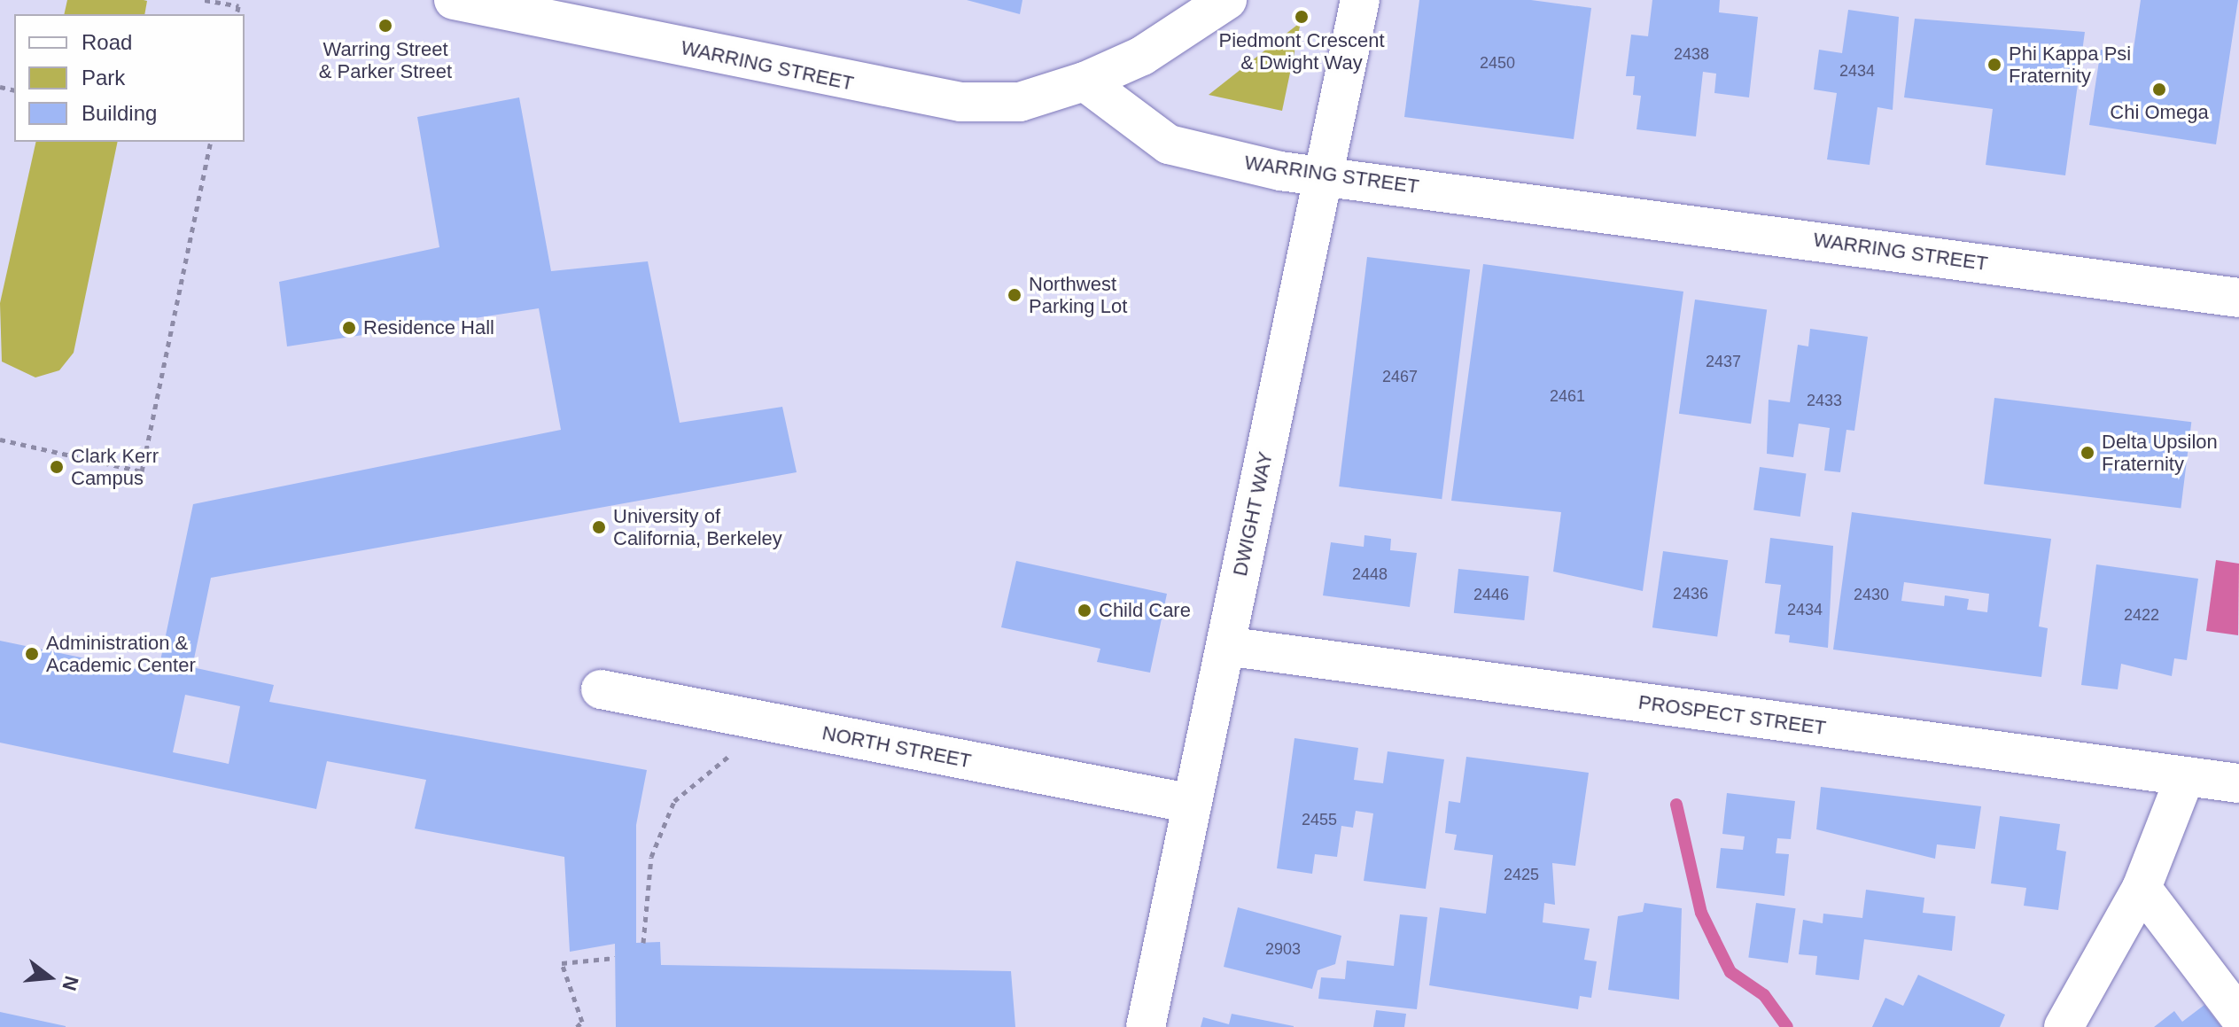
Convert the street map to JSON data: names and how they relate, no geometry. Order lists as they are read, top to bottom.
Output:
{
  "streets": {
    "street": [
      "WARRING STREET",
      "DWIGHT WAY",
      "PROSPECT STREET",
      "NORTH STREET"
    ]
  },
  "crossings": [
    ["WARRING STREET", "DWIGHT WAY"],
    ["DWIGHT WAY", "PROSPECT STREET"],
    ["DWIGHT WAY", "NORTH STREET"]
  ],
  "places": [
    "Piedmont Crescent & Dwight Way",
    "Warring Street & Parker Street",
    "Phi Kappa Psi Fraternity",
    "Chi Omega",
    "Northwest Parking Lot",
    "Residence Hall",
    "Delta Upsilon Fraternity",
    "Clark Kerr Campus",
    "University of California, Berkeley",
    "Child Care",
    "Administration & Academic Center"
  ],
  "house_numbers": [
    "2438",
    "2450",
    "2434",
    "2437",
    "2467",
    "2461",
    "2433",
    "2448",
    "2436",
    "2446",
    "2430",
    "2434",
    "2422",
    "2455",
    "2425",
    "2903"
  ],
  "legend": ["Road", "Park", "Building"],
  "north": "right"
}
